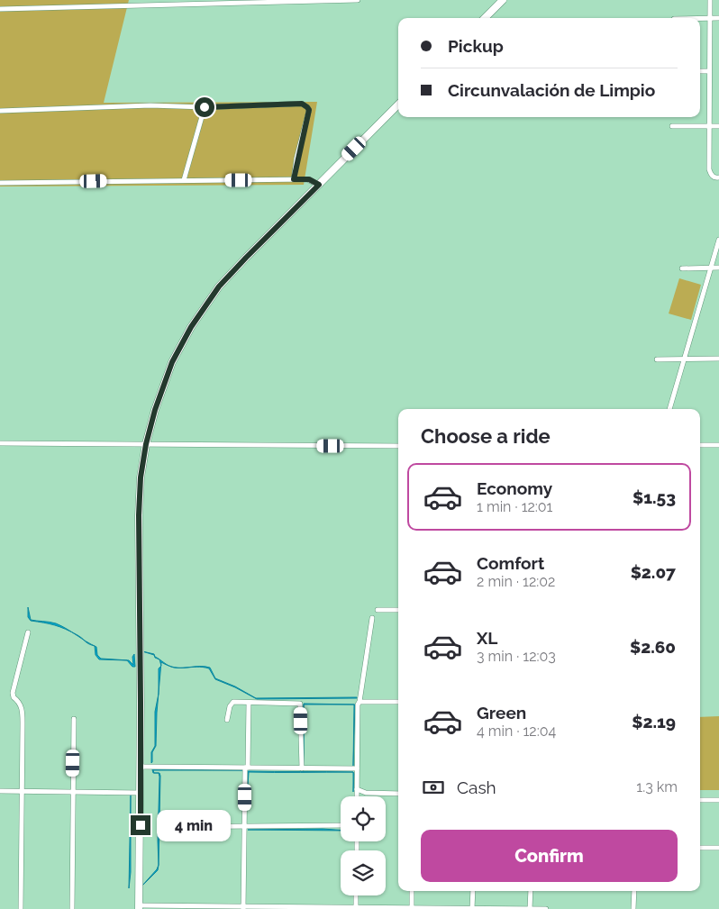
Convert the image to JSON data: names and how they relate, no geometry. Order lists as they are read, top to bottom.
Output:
{
  "page": {
    "banner": ["Pickup", "Circunvalación de Limpio"],
    "heading": "Choose a ride",
    "list": [
      {
        "name": "Economy",
        "note": "1 min · 12:01",
        "value": "$1.53"
      },
      {
        "name": "Comfort",
        "note": "2 min · 12:02",
        "value": "$2.07"
      },
      {
        "name": "XL",
        "note": "3 min · 12:03",
        "value": "$2.60"
      },
      {
        "name": "Green",
        "note": "4 min · 12:04",
        "value": "$2.19"
      }
    ],
    "pay": ["Cash", "1.3 km"],
    "bubble": "4 min",
    "buttons": "Confirm"
  }
}
